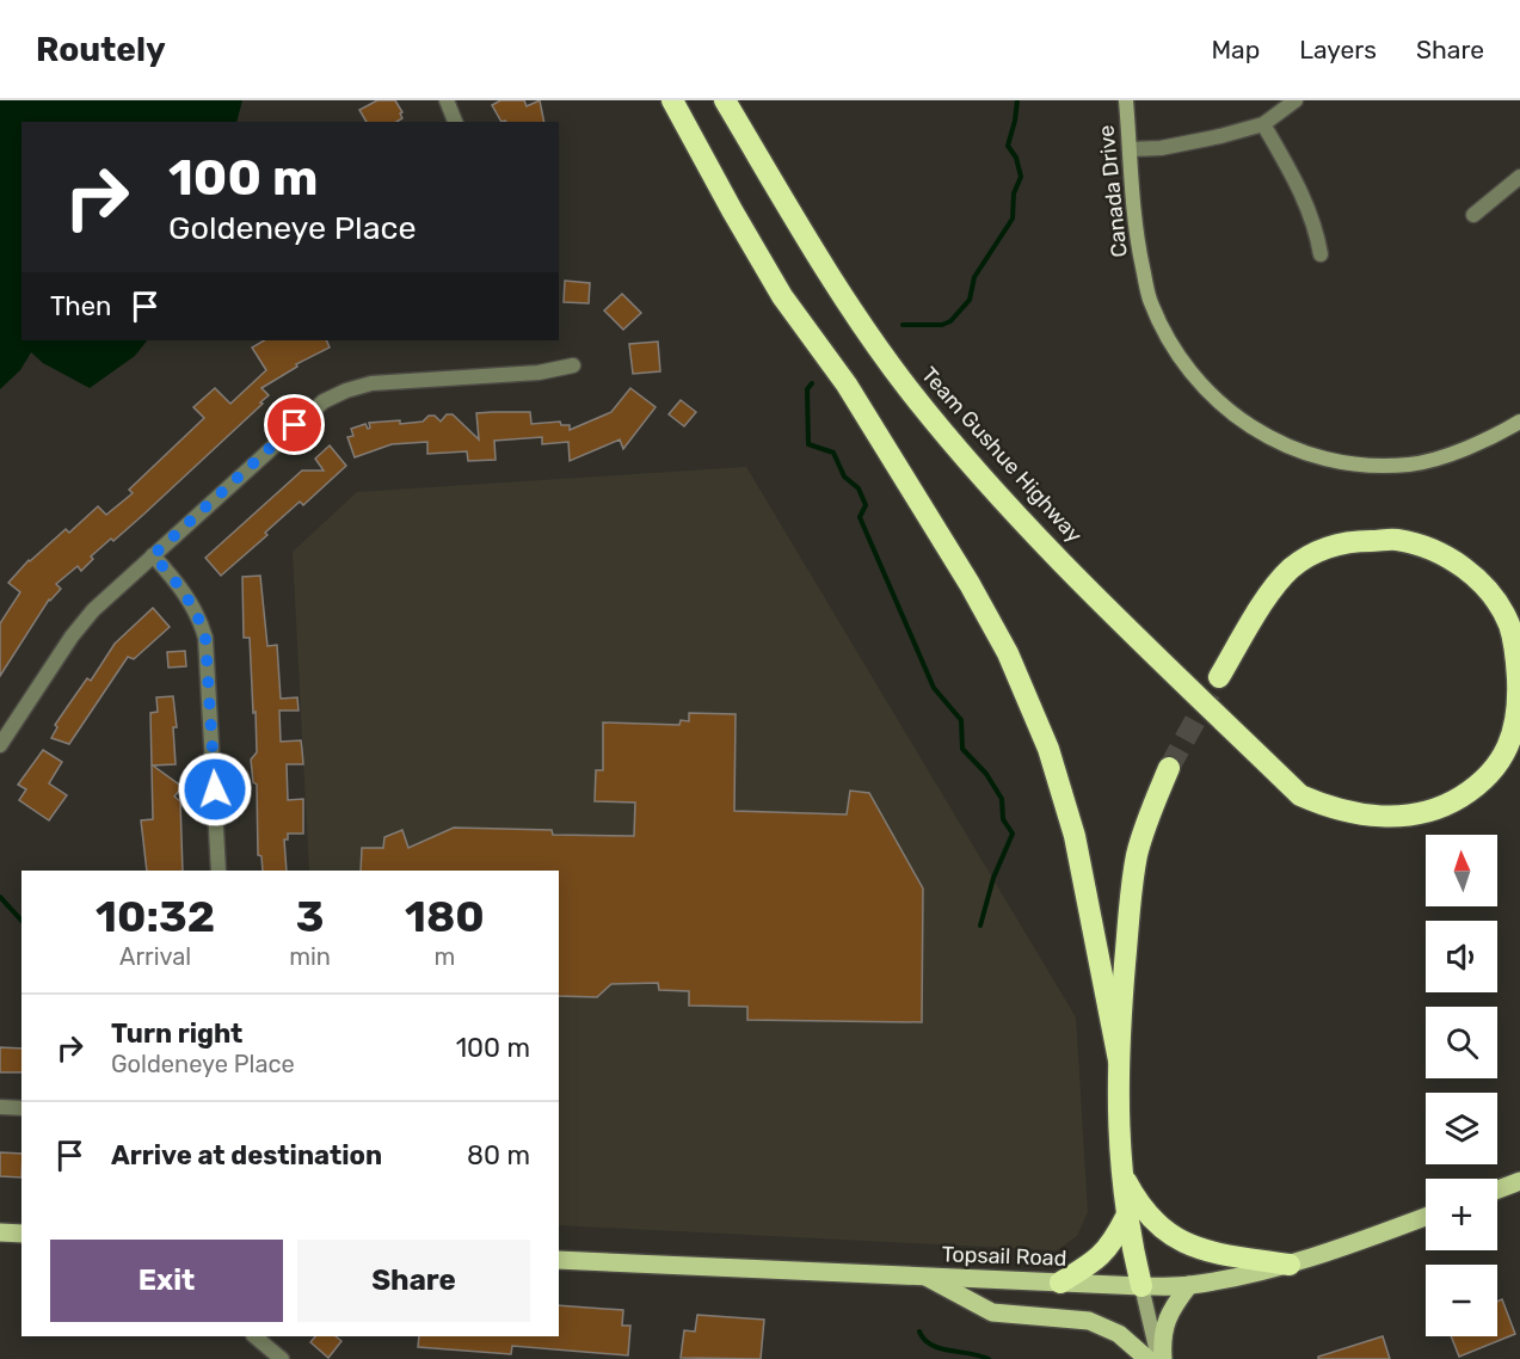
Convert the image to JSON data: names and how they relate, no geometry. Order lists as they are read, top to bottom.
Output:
{
  "streets": {
    "highway": ["Team Gushue Highway"],
    "main road": ["Topsail Road"],
    "street": ["Canada Drive"]
  },
  "north": "top",
  "page": {
    "header": "Routely",
    "nav": ["Map", "Layers", "Share"],
    "turn": ["100 m", "Goldeneye Place"],
    "then": "Then",
    "map_buttons": ["+", "−"],
    "eta": [
      "10:32",
      "Arrival",
      "3",
      "min",
      "180",
      "m"
    ],
    "list": [
      {
        "name": "Turn right",
        "note": "Goldeneye Place",
        "value": "100 m"
      },
      {
        "name": "Arrive at destination",
        "value": "80 m"
      }
    ],
    "buttons": ["Exit", "Share"]
  }
}
